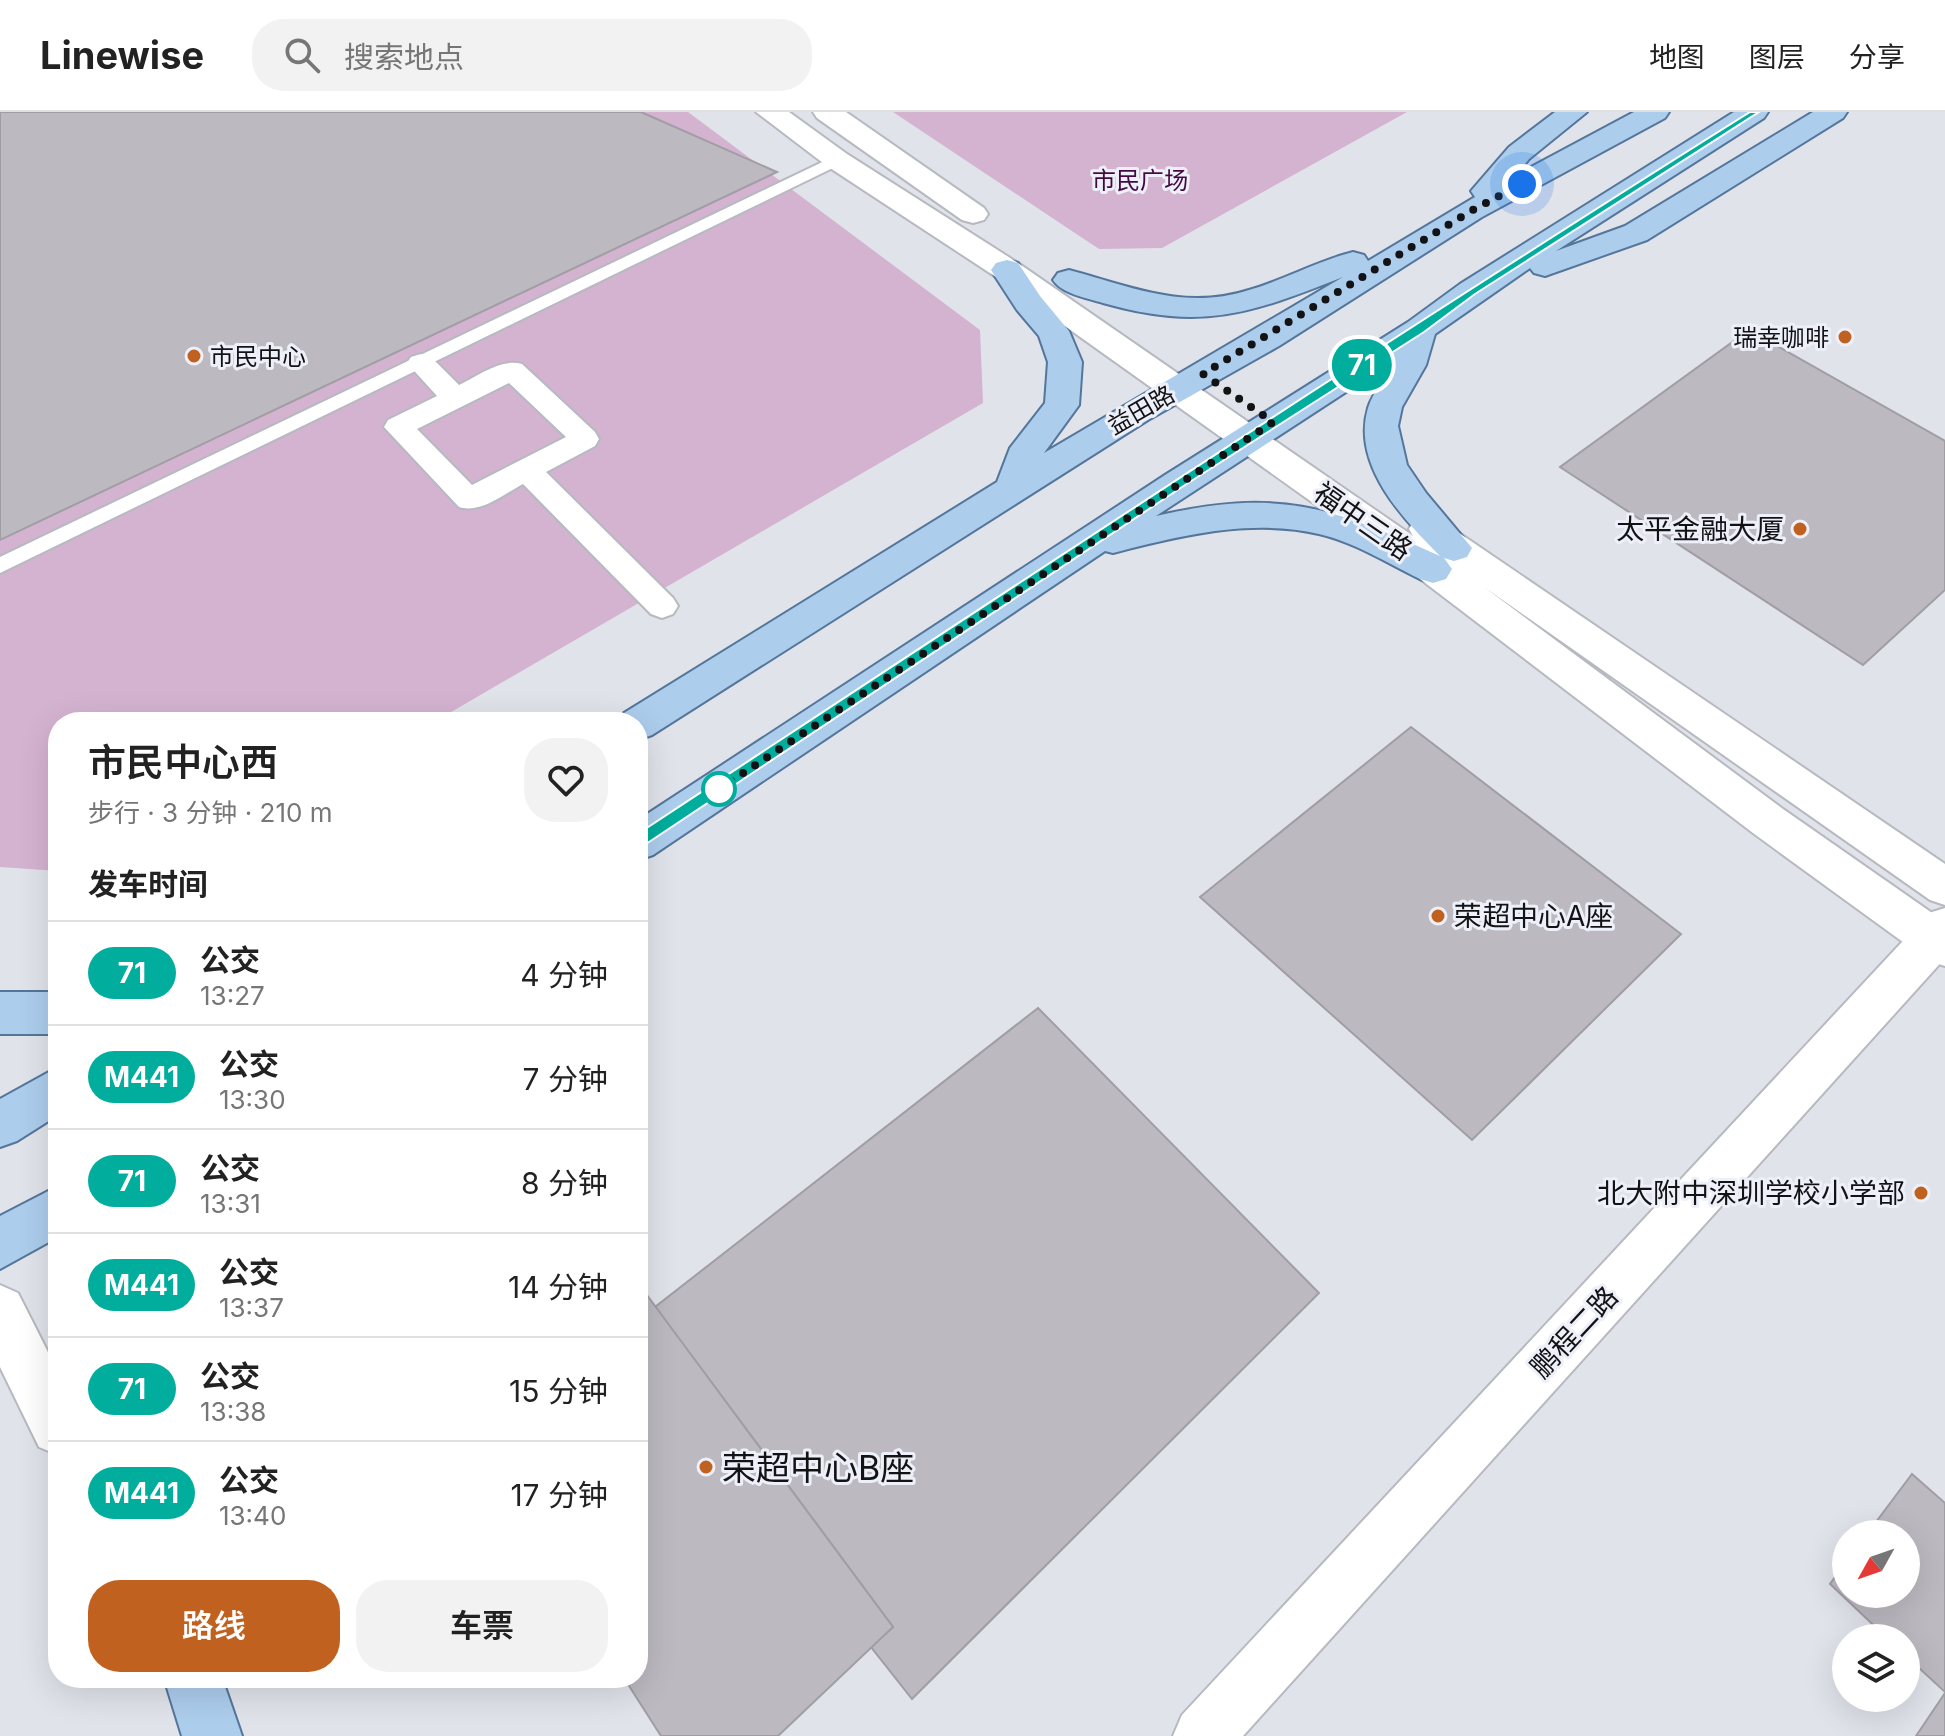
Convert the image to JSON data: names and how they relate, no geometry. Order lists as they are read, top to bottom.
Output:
{
  "streets": {
    "main road": ["益田路"],
    "street": ["福中三路", "鹏程二路"]
  },
  "crossings": [
    ["益田路", "福中三路"],
    ["福中三路", "鹏程二路"]
  ],
  "parks": ["市民广场"],
  "places": [
    "瑞幸咖啡",
    "市民中心",
    "太平金融大厦",
    "荣超中心A座",
    "北大附中深圳学校小学部",
    "荣超中心B座"
  ],
  "lines": ["bus line 71"],
  "north": "bottom left",
  "page": {
    "header": "Linewise",
    "search": "搜索地点",
    "nav": ["地图", "图层", "分享"],
    "on_map": "71",
    "heading": [
      ["市民中心西", "步行 · 3 分钟 · 210 m"],
      "发车时间"
    ],
    "list": [
      {
        "mark": "71",
        "name": "公交",
        "note": "13:27",
        "value": "4 分钟"
      },
      {
        "mark": "M441",
        "name": "公交",
        "note": "13:30",
        "value": "7 分钟"
      },
      {
        "mark": "71",
        "name": "公交",
        "note": "13:31",
        "value": "8 分钟"
      },
      {
        "mark": "M441",
        "name": "公交",
        "note": "13:37",
        "value": "14 分钟"
      },
      {
        "mark": "71",
        "name": "公交",
        "note": "13:38",
        "value": "15 分钟"
      },
      {
        "mark": "M441",
        "name": "公交",
        "note": "13:40",
        "value": "17 分钟"
      }
    ],
    "buttons": ["路线", "车票"]
  }
}
